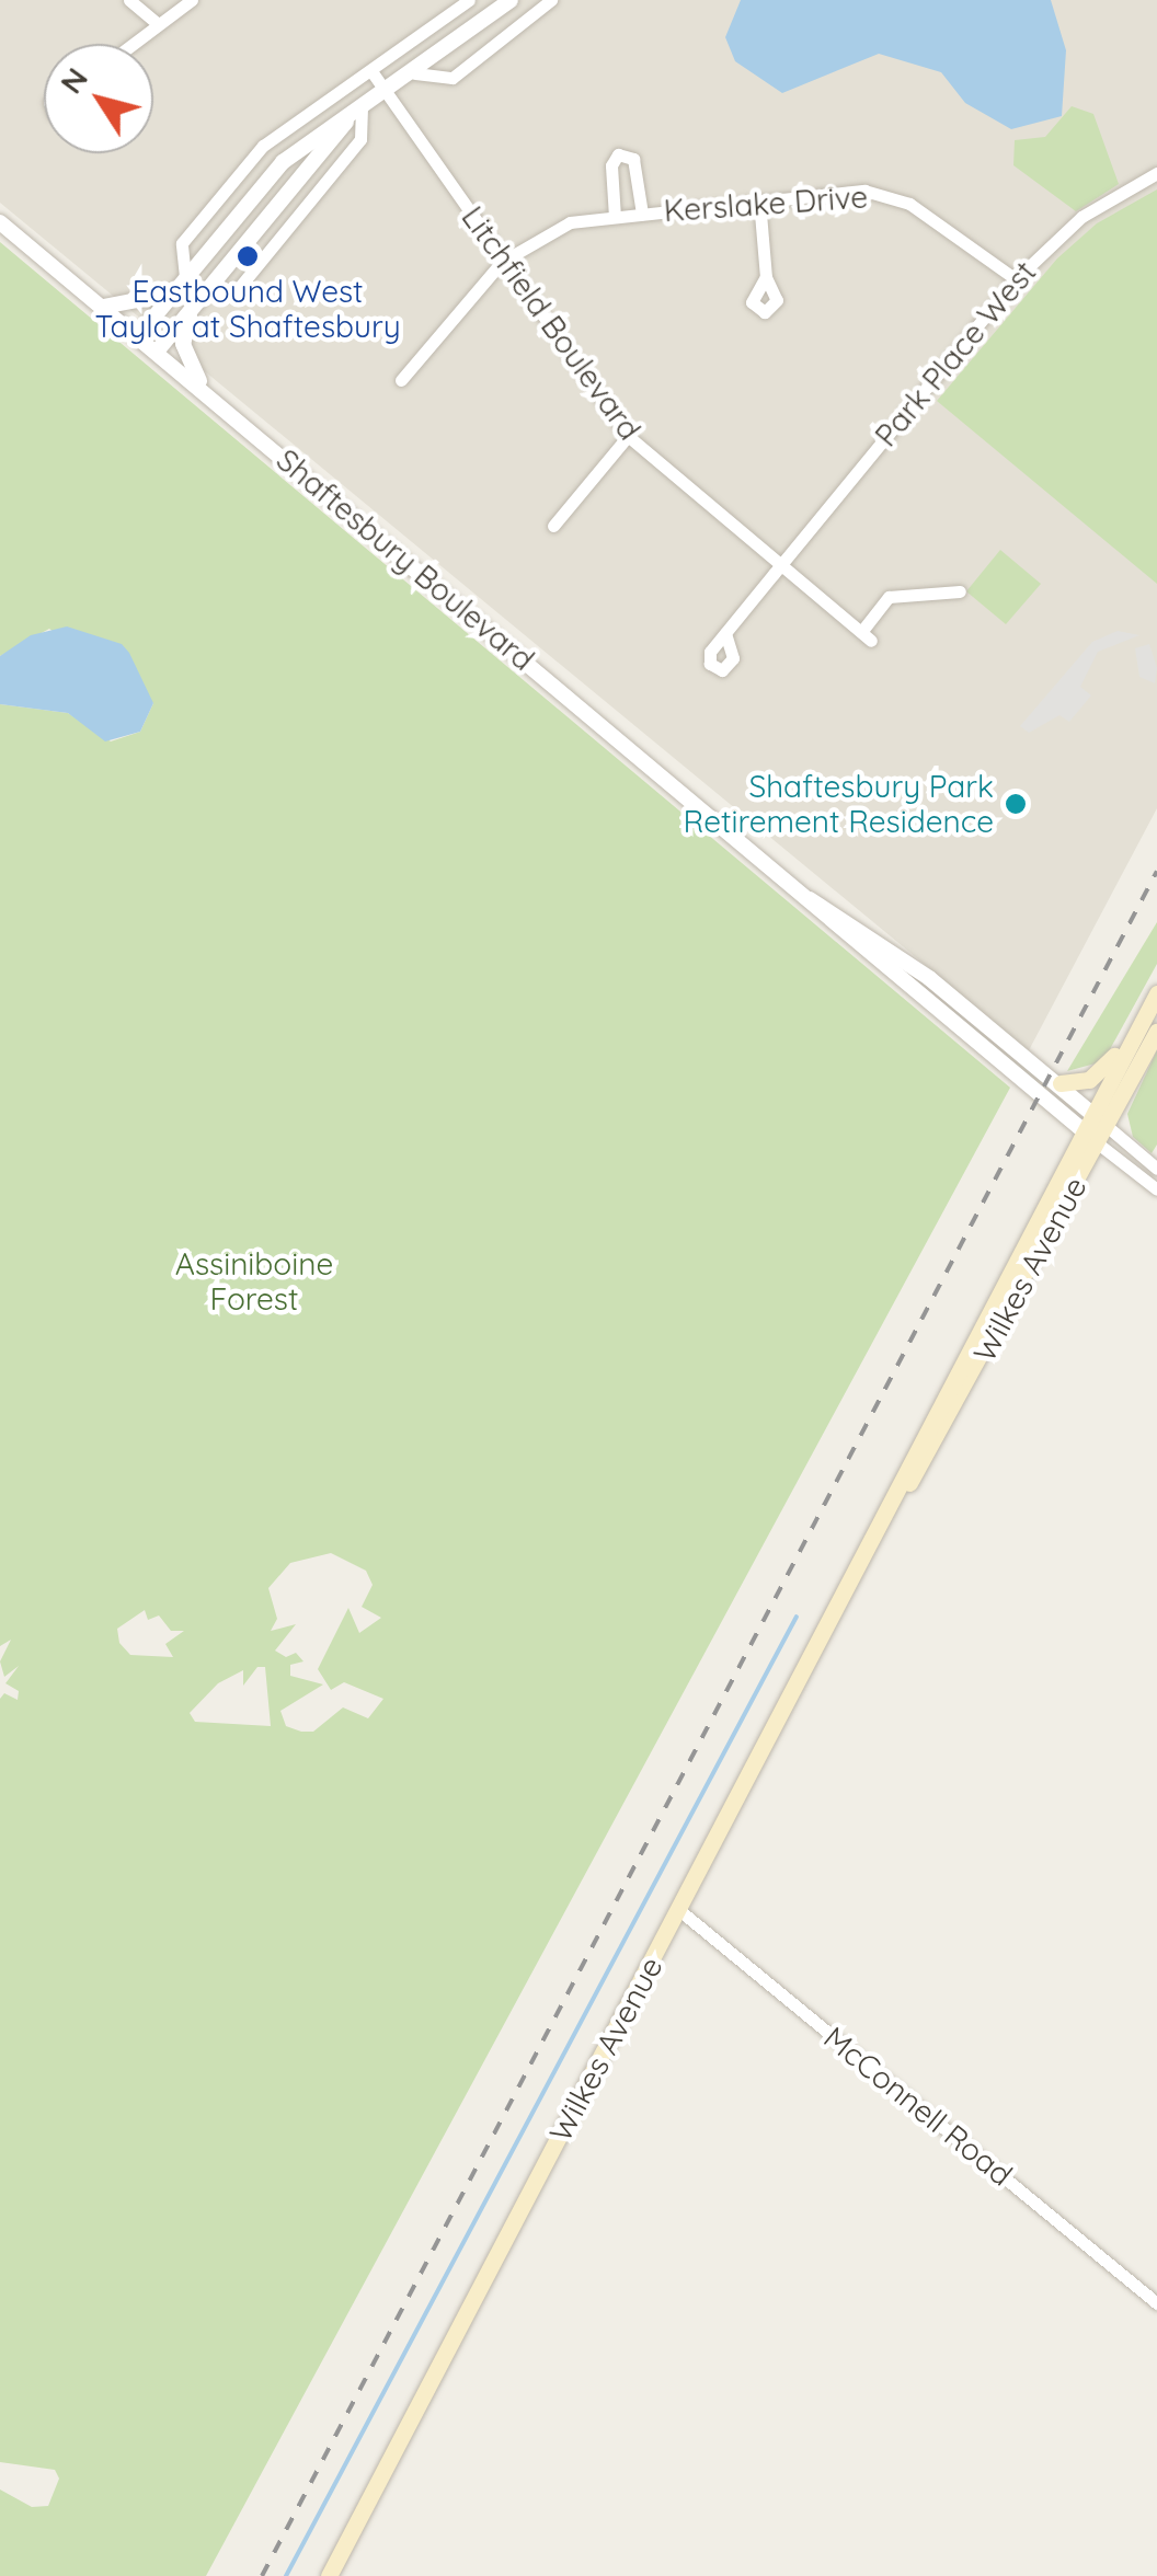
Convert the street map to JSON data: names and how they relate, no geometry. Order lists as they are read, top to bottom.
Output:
{
  "streets": {
    "main road": ["Wilkes Avenue"],
    "street": [
      "Kerslake Drive",
      "Litchfield Boulevard",
      "Park Place West",
      "Shaftesbury Boulevard",
      "McConnell Road"
    ]
  },
  "crossings": [
    ["Kerslake Drive", "Litchfield Boulevard"],
    ["Kerslake Drive", "Park Place West"],
    ["Litchfield Boulevard", "Park Place West"],
    ["Shaftesbury Boulevard", "Wilkes Avenue"],
    ["Wilkes Avenue", "McConnell Road"]
  ],
  "parks": ["Assiniboine Forest"],
  "places": ["Eastbound West Taylor at Shaftesbury", "Shaftesbury Park Retirement Residence"],
  "north": "top left"
}
